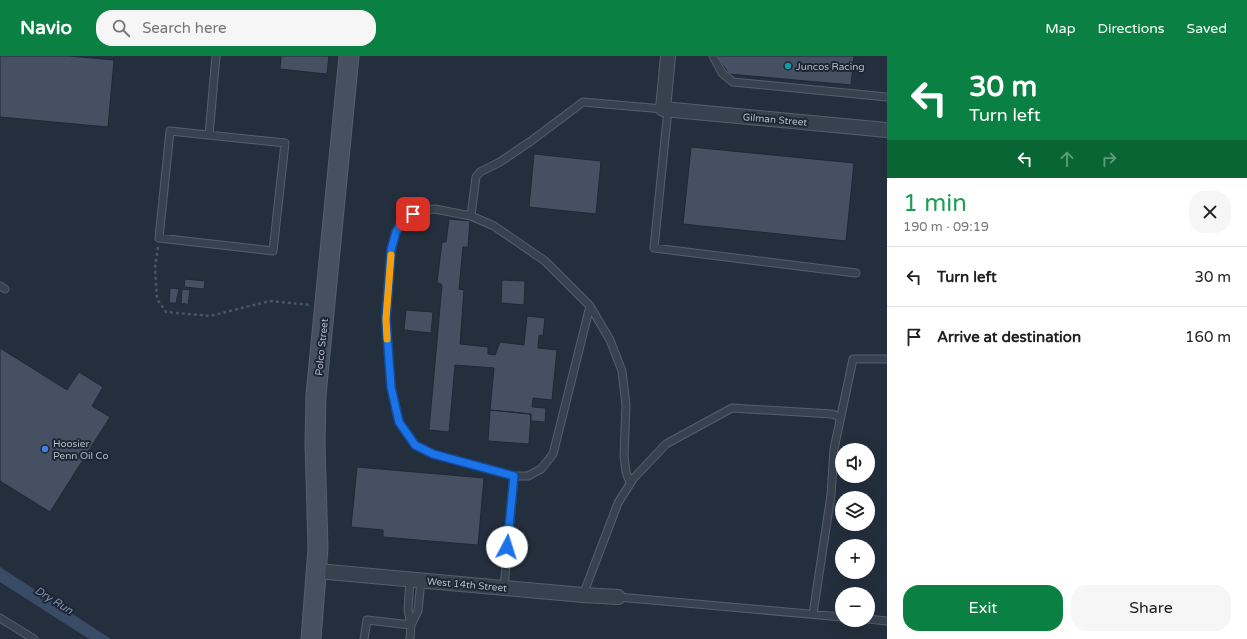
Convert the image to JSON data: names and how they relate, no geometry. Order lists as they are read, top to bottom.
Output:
{
  "streets": {
    "street": ["Gilman Street", "Polco Street", "West 14th Street"]
  },
  "crossings": [
    ["Polco Street", "West 14th Street"]
  ],
  "water": ["Dry Run"],
  "places": ["Juncos Racing", "Hoosier Penn Oil Co"],
  "page": {
    "header": "Navio",
    "search": "Search here",
    "nav": ["Map", "Directions", "Saved"],
    "turn": ["30 m", "Turn left"],
    "heading": ["1 min", "190 m · 09:19"],
    "list": [
      {
        "name": "Turn left",
        "value": "30 m"
      },
      {
        "name": "Arrive at destination",
        "value": "160 m"
      }
    ],
    "map_buttons": ["+", "−"],
    "buttons": ["Exit", "Share"]
  }
}
